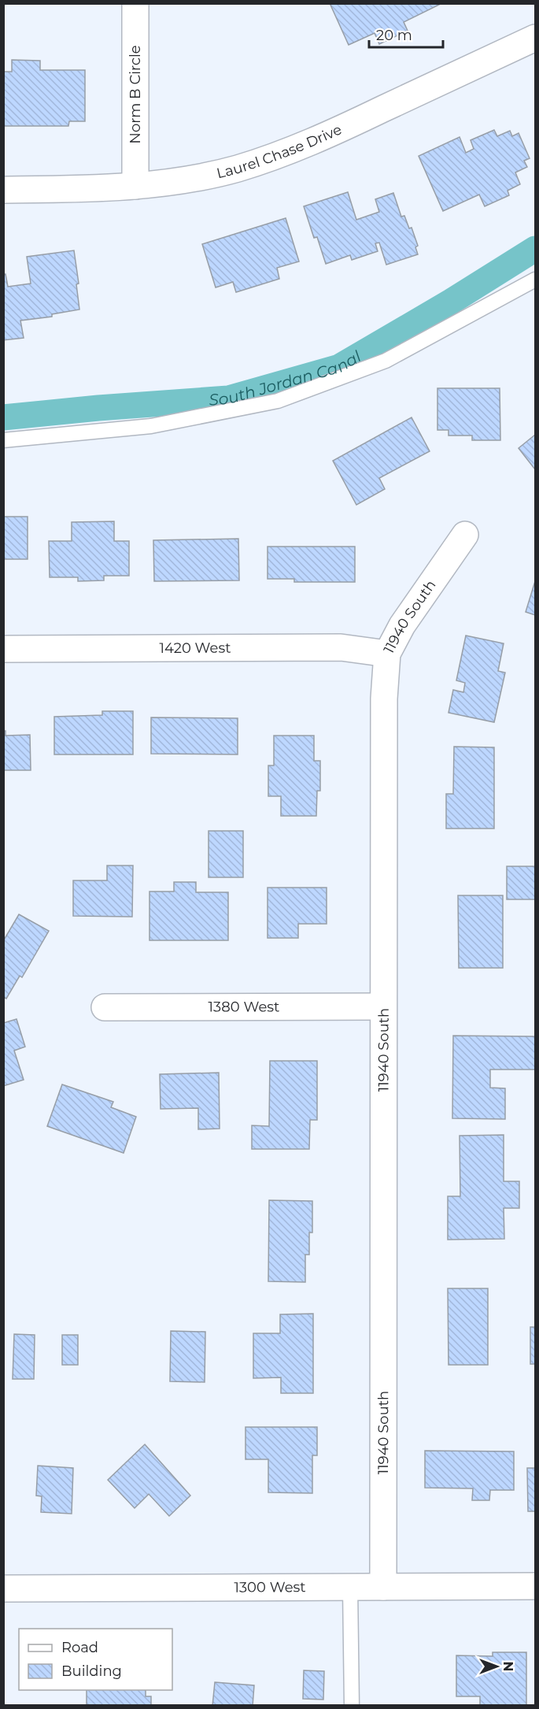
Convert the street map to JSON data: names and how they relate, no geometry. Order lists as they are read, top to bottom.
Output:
{
  "streets": {
    "street": [
      "Norm B Circle",
      "Laurel Chase Drive",
      "11940 South",
      "1420 West",
      "1380 West",
      "1300 West"
    ]
  },
  "crossings": [
    ["Norm B Circle", "Laurel Chase Drive"],
    ["11940 South", "1420 West"],
    ["11940 South", "1380 West"],
    ["11940 South", "1300 West"]
  ],
  "water": ["South Jordan Canal"],
  "legend": ["Road", "Building"],
  "scale_bar": "20 m",
  "north": "right"
}
